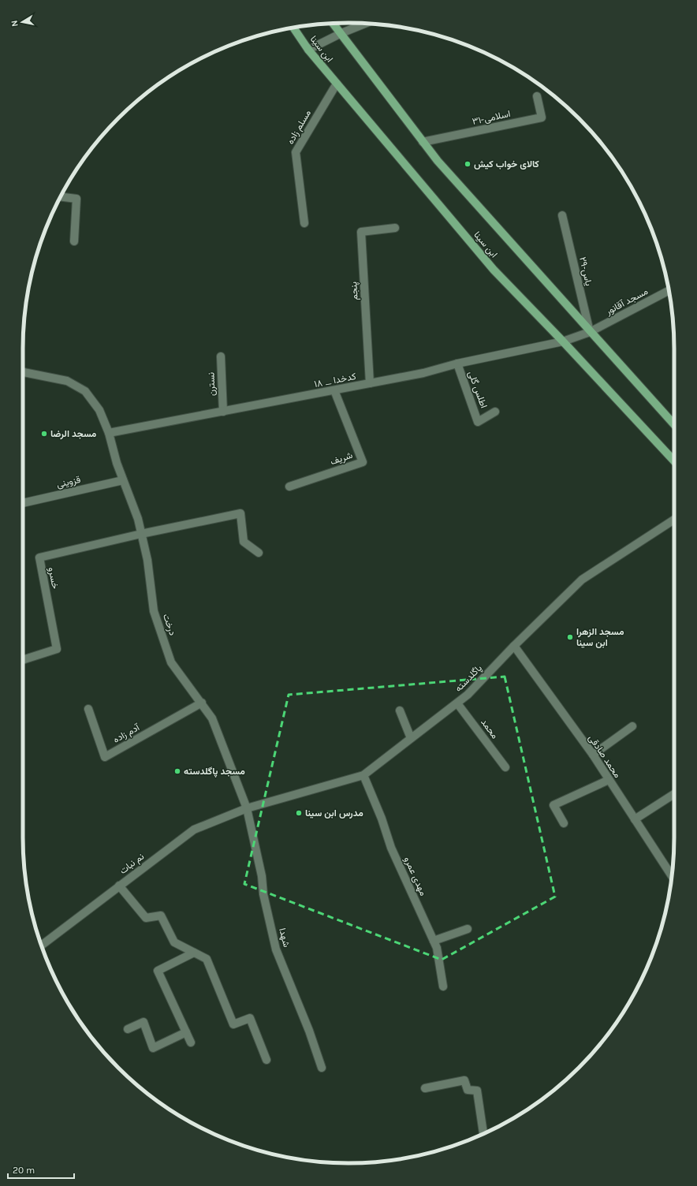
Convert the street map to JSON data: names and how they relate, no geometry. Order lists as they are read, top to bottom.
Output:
{
  "streets": {
    "main road": ["ابن سینا"],
    "street": [
      "۳۱-اسلامی",
      "مسلم زاده",
      "۲۹-یاس",
      "پنجم",
      "مسجد آقانور",
      "۱۸ _ کدخدا",
      "نسترن",
      "اطلس گلی",
      "شریف",
      "قزوینی",
      "خسرو",
      "درخت",
      "پاگلدسته",
      "محمد",
      "آدم زاده",
      "محمد صادقی",
      "نم نبات",
      "مهدی عمرو",
      "شهدا"
    ]
  },
  "crossings": [
    ["ابن سینا", "۳۱-اسلامی"],
    ["ابن سینا", "مسلم زاده"],
    ["ابن سینا", "۲۹-یاس"],
    ["ابن سینا", "مسجد آقانور"],
    ["ابن سینا", "۱۸ _ کدخدا"],
    ["۲۹-یاس", "مسجد آقانور"],
    ["پنجم", "۱۸ _ کدخدا"],
    ["مسجد آقانور", "۱۸ _ کدخدا"],
    ["۱۸ _ کدخدا", "نسترن"],
    ["۱۸ _ کدخدا", "اطلس گلی"],
    ["۱۸ _ کدخدا", "شریف"],
    ["۱۸ _ کدخدا", "درخت"],
    ["قزوینی", "درخت"],
    ["خسرو", "درخت"],
    ["درخت", "پاگلدسته"],
    ["درخت", "آدم زاده"],
    ["درخت", "نم نبات"],
    ["درخت", "شهدا"],
    ["پاگلدسته", "محمد"],
    ["پاگلدسته", "محمد صادقی"],
    ["پاگلدسته", "نم نبات"],
    ["پاگلدسته", "مهدی عمرو"],
    ["پاگلدسته", "شهدا"],
    ["نم نبات", "شهدا"]
  ],
  "places": [
    "کالای خواب کیش",
    "مسجد الرضا",
    "مسجد الزهرا ابن سینا",
    "مسجد پاگلدسته",
    "مدرس ابن سینا"
  ],
  "scale_bar": "20 m",
  "north": "left"
}
